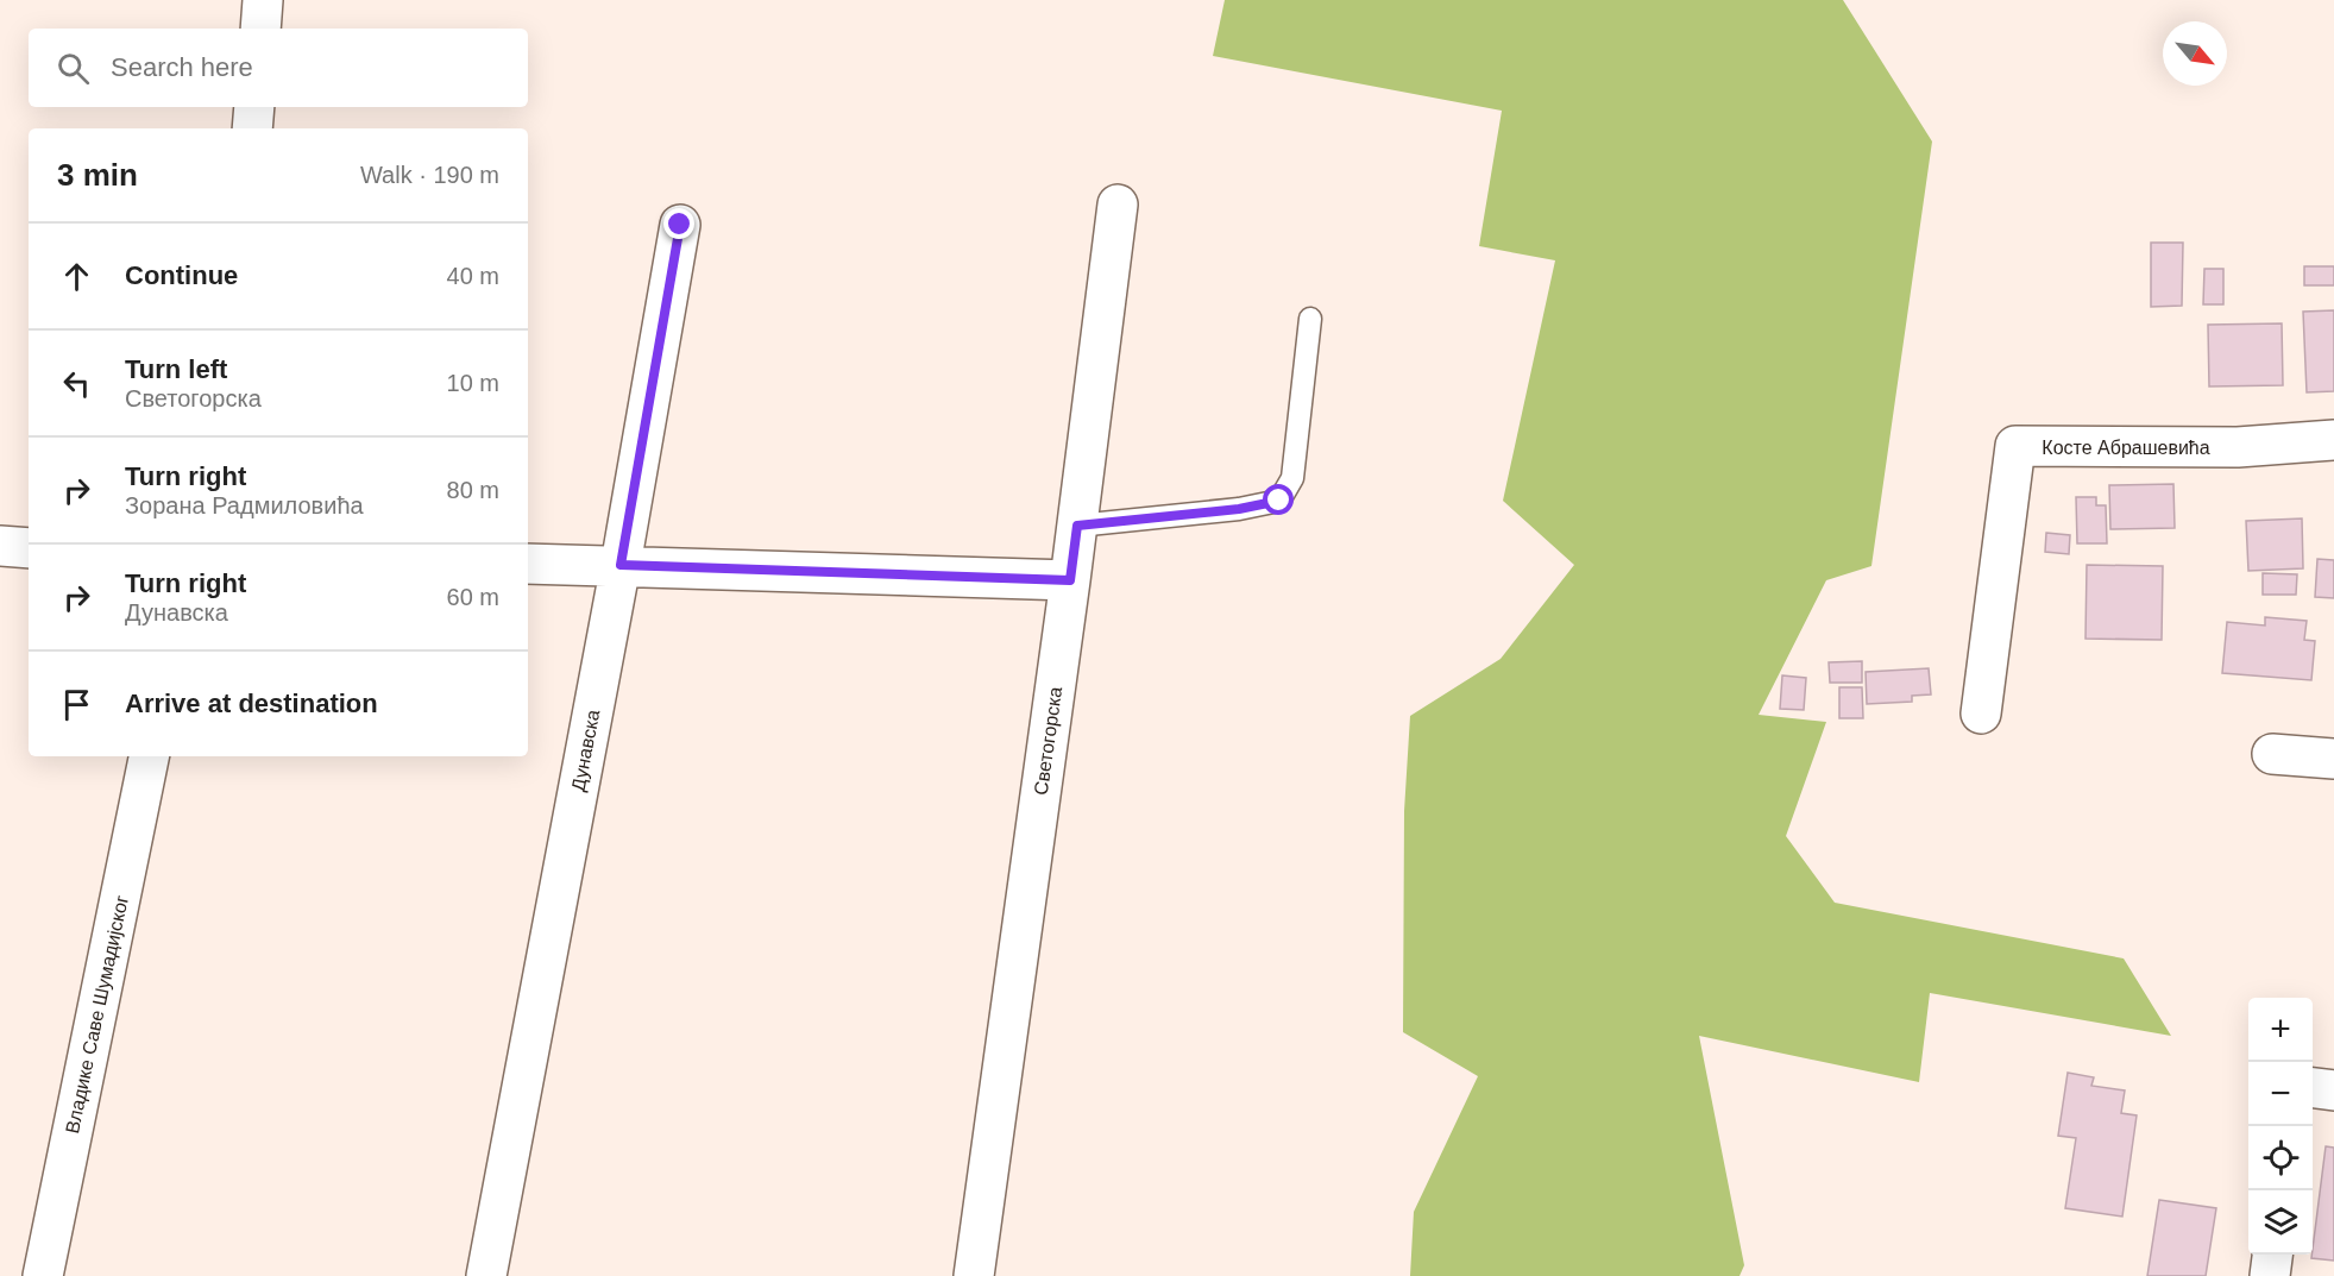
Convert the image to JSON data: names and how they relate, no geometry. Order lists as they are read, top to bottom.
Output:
{
  "streets": {
    "street": [
      "Косте Абрашевића",
      "Светогорска",
      "Дунавска",
      "Владике Саве Шумадијског"
    ]
  },
  "north": "bottom right",
  "page": {
    "search": "Search here",
    "heading": ["3 min", "Walk · 190 m"],
    "list": [
      ["Continue", "40 m"],
      ["Turn left", "Светогорска", "10 m"],
      ["Turn right", "Зорана Радмиловића", "80 m"],
      ["Turn right", "Дунавска", "60 m"],
      "Arrive at destination"
    ],
    "map_buttons": ["+", "−"]
  }
}
